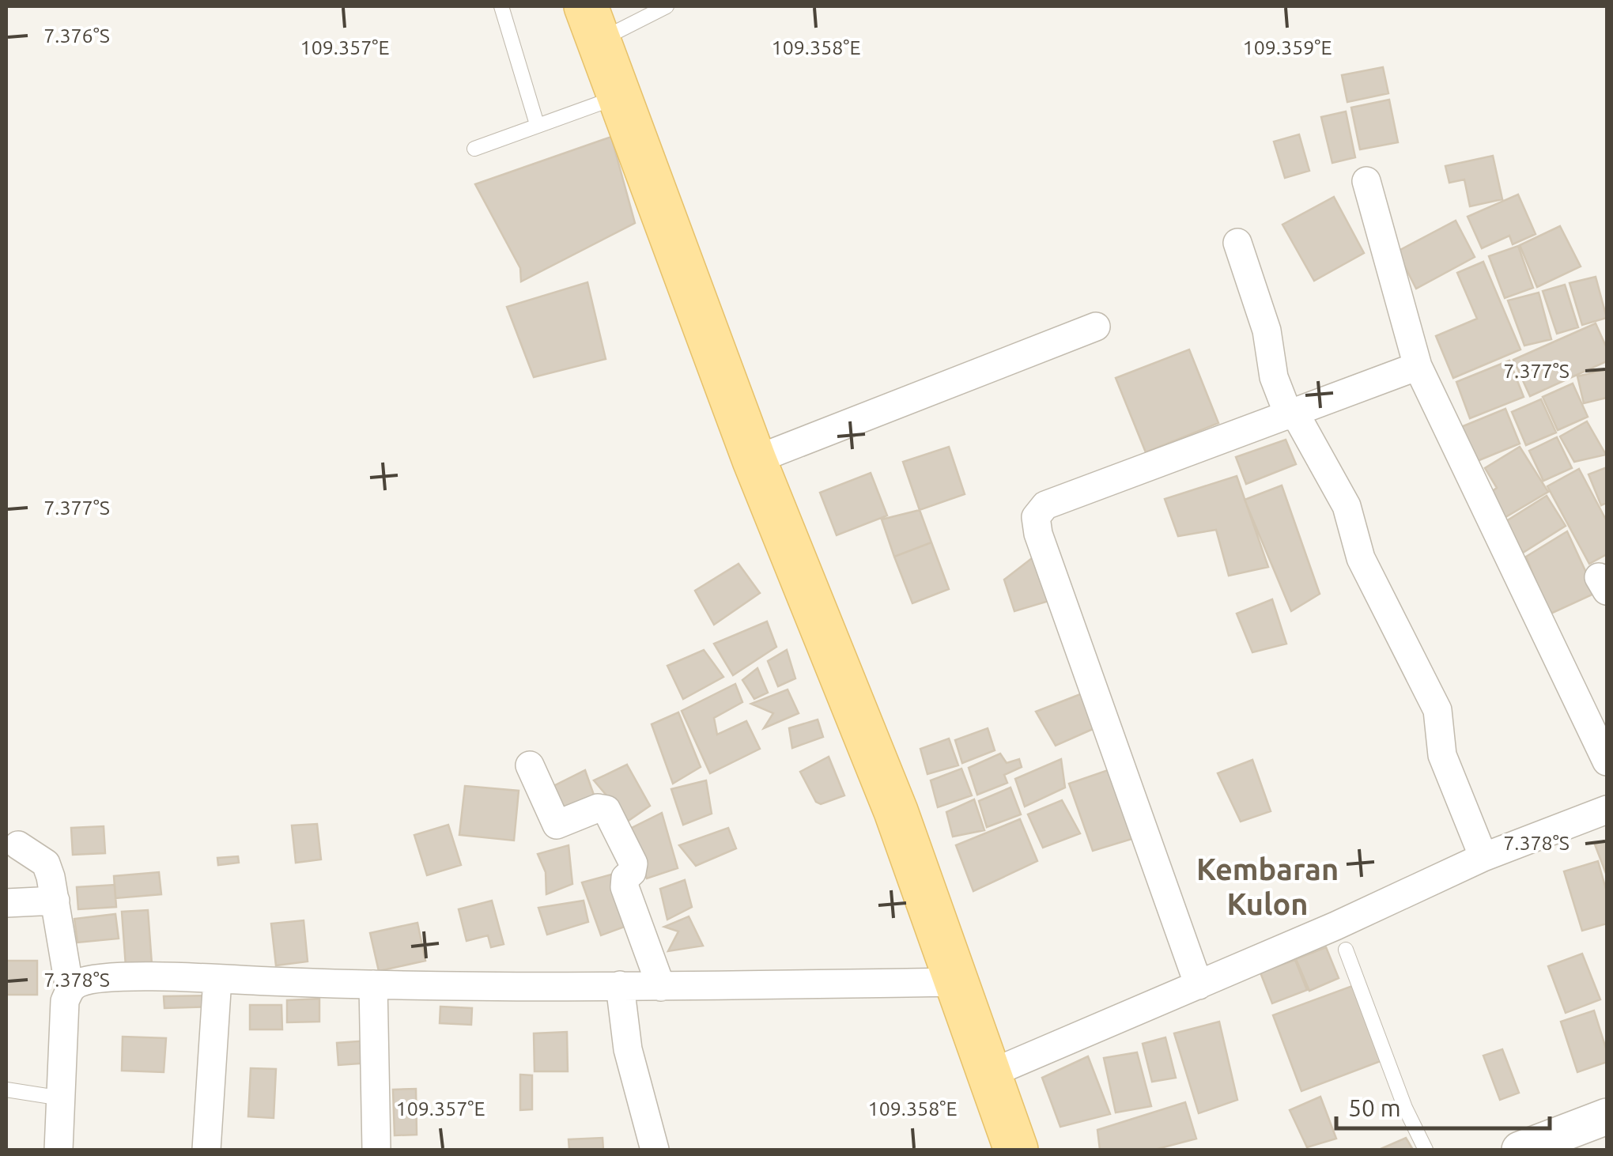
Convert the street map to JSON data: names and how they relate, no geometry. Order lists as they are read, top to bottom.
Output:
{
  "districts": ["Kembaran Kulon"],
  "scale_bar": "50 m",
  "coordinates": [
    "7.376°S",
    "109.357°E",
    "109.358°E",
    "109.359°E",
    "7.377°S",
    "7.378°S"
  ]
}
